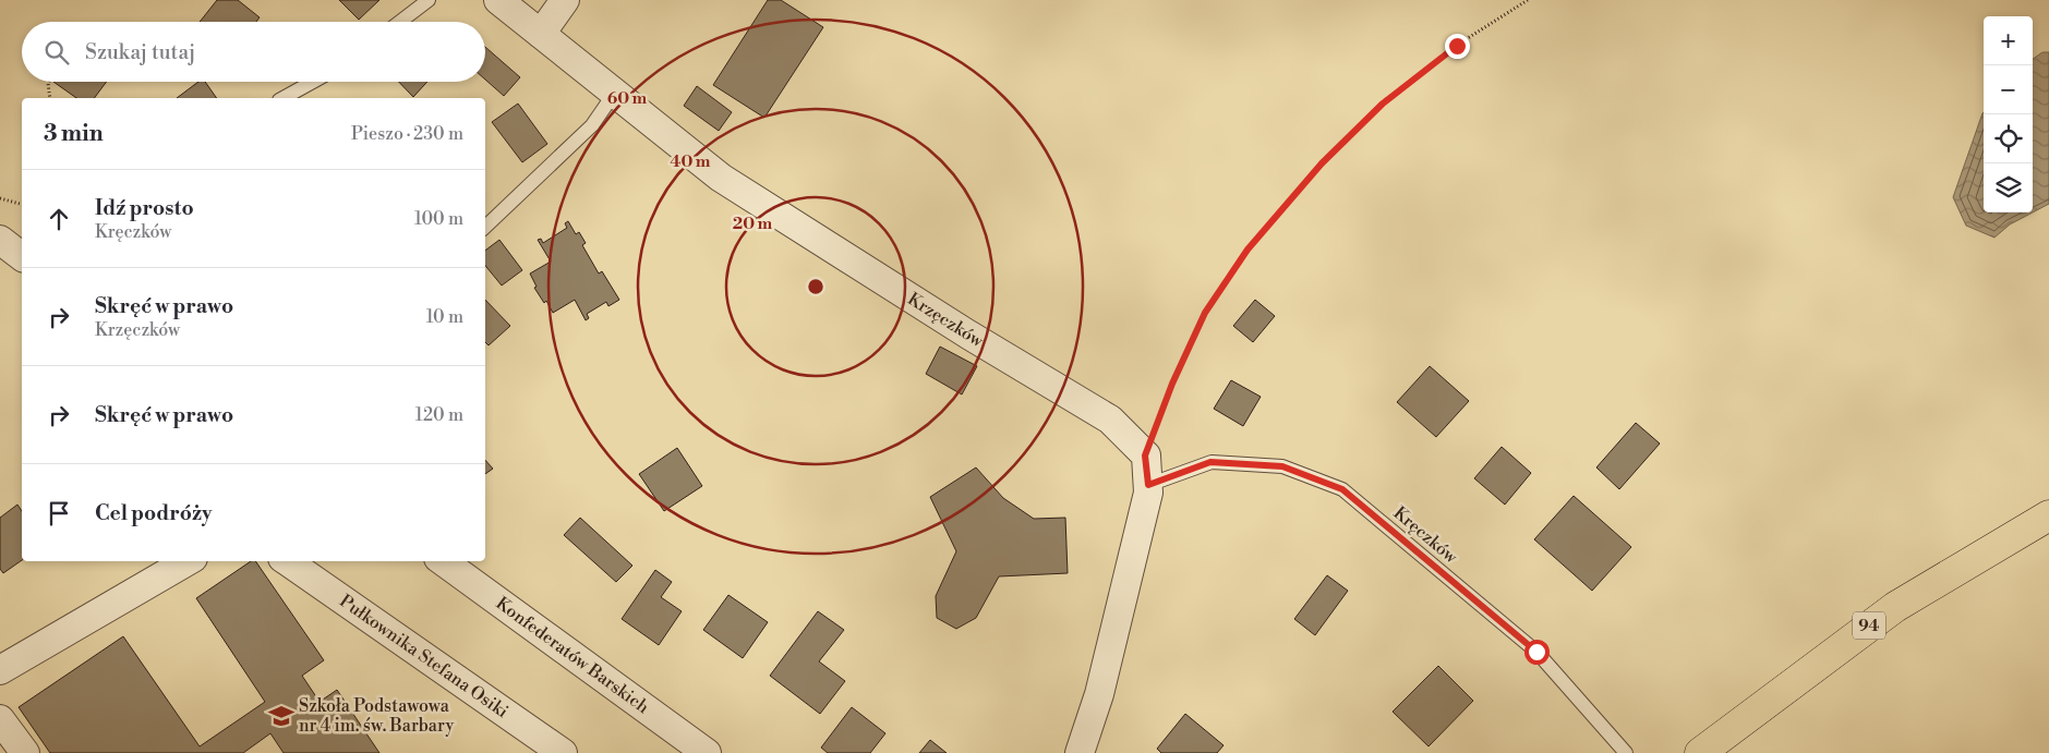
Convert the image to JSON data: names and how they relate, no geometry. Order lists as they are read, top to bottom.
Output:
{
  "streets": {
    "main road": ["94"],
    "street": ["Krzęczków", "Pułkownika Stefana Osiki", "Konfederatów Barskich"],
    "lane": ["Kręczków"]
  },
  "places": {
    "school or university": ["Szkoła Podstawowa nr 4 im. św. Barbary"]
  },
  "page": {
    "map_buttons": ["+", "−"],
    "search": "Szukaj tutaj",
    "heading": ["3 min", "Pieszo · 230 m"],
    "list": [
      ["Idź prosto", "Kręczków", "100 m"],
      ["Skręć w prawo", "Krzęczków", "10 m"],
      ["Skręć w prawo", "120 m"],
      "Cel podróży"
    ]
  },
  "rings": ["60 m", "40 m", "20 m"]
}
